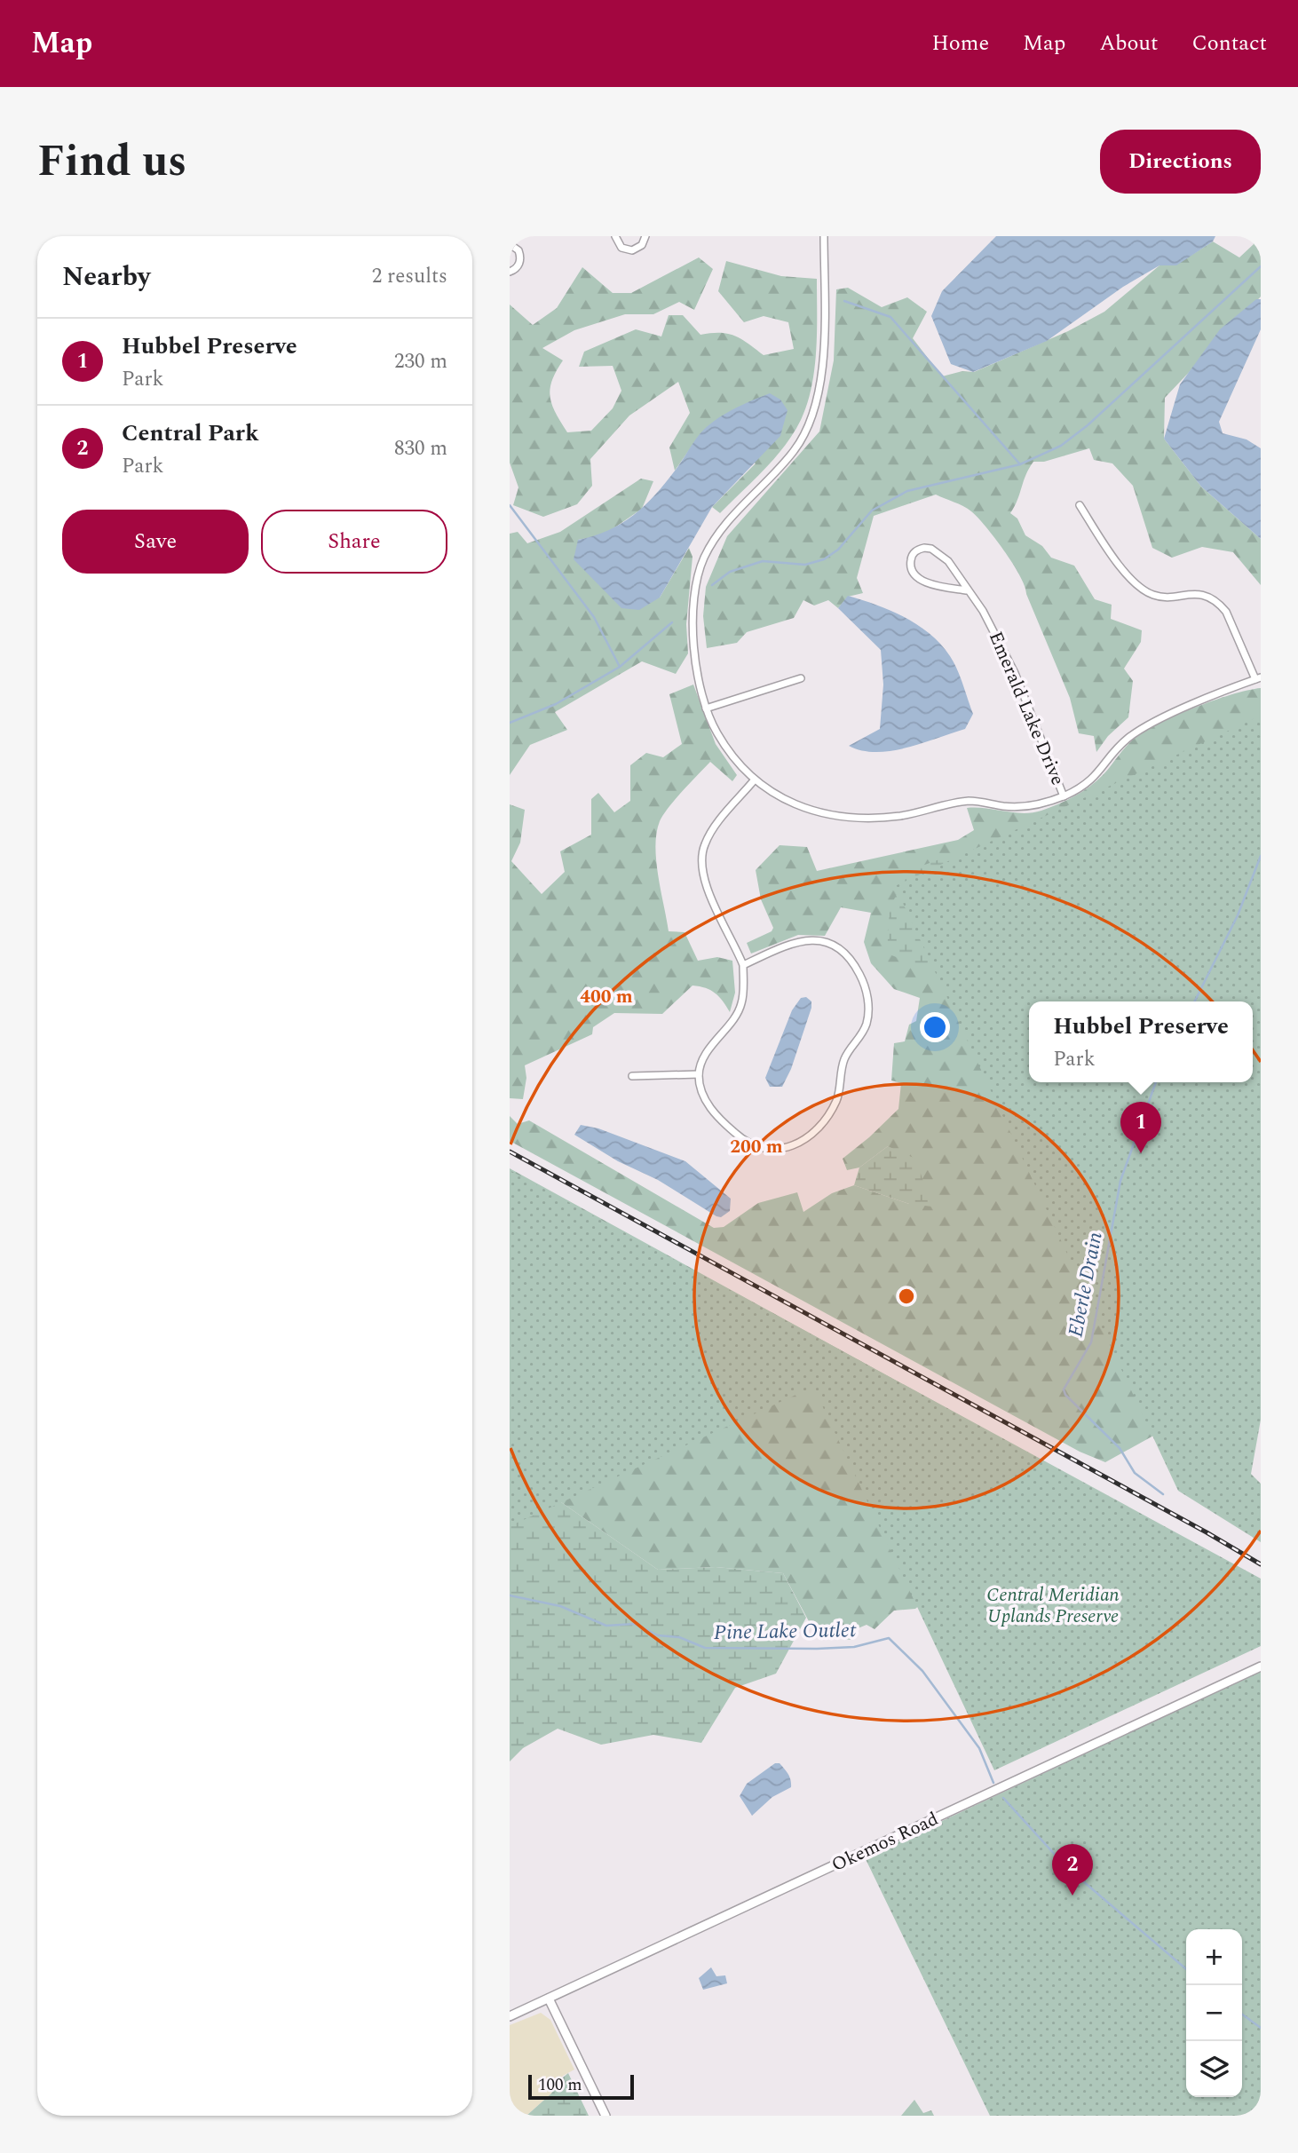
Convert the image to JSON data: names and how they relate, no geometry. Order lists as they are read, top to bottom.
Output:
{
  "streets": {
    "street": ["Emerald Lake Drive", "Okemos Road"]
  },
  "water": ["Eberle Drain", "Pine Lake Outlet"],
  "parks": ["Central Meridian Uplands Preserve"],
  "scale_bar": "100 m",
  "page": {
    "header": "Map",
    "nav": [
      "Home",
      "Map",
      "About",
      "Contact"
    ],
    "title": "Find us",
    "buttons": [
      "Directions",
      ["Save", "Share"]
    ],
    "heading": ["Nearby", "2 results"],
    "list": [
      {
        "mark": "1",
        "name": "Hubbel Preserve",
        "note": "Park",
        "value": "230 m"
      },
      {
        "mark": "2",
        "name": "Central Park",
        "note": "Park",
        "value": "830 m"
      }
    ],
    "popup": ["Hubbel Preserve", "Park"],
    "pins": ["1", "2"],
    "map_buttons": ["+", "−"],
    "scale": "100 m"
  },
  "rings": ["400 m", "200 m"]
}
